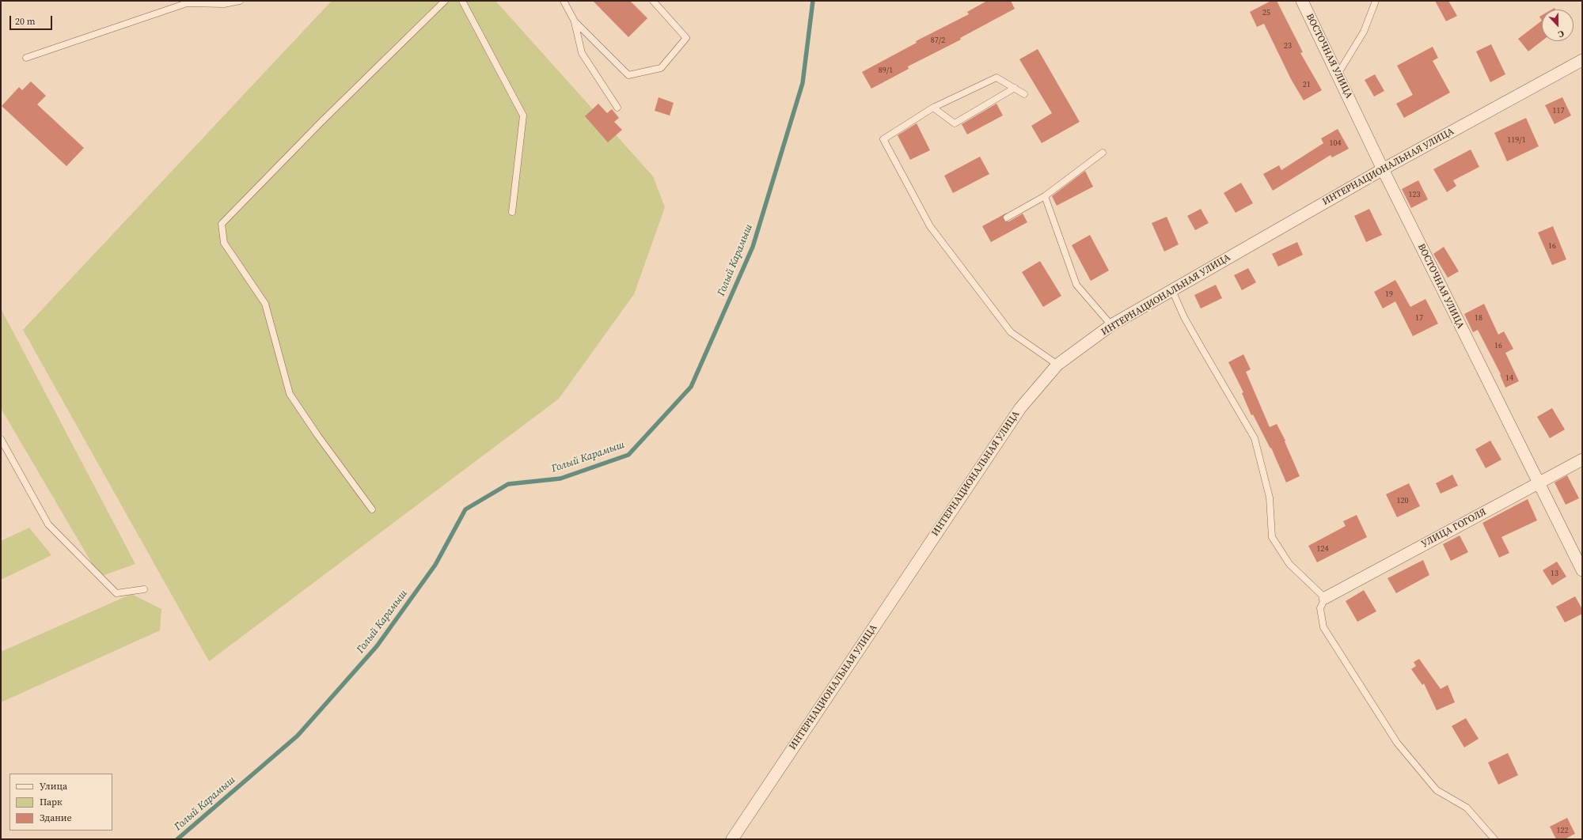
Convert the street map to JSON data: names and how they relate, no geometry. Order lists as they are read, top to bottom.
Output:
{
  "streets": {
    "street": ["ВОСТОЧНАЯ УЛИЦА", "ИНТЕРНАЦИОНАЛЬНАЯ УЛИЦА", "УЛИЦА ГОГОЛЯ"]
  },
  "crossings": [
    ["ВОСТОЧНАЯ УЛИЦА", "ИНТЕРНАЦИОНАЛЬНАЯ УЛИЦА"],
    ["ВОСТОЧНАЯ УЛИЦА", "УЛИЦА ГОГОЛЯ"]
  ],
  "water": ["Голый Карамыш"],
  "house_numbers": [
    "25",
    "87/2",
    "23",
    "89/1",
    "21",
    "117",
    "119/1",
    "104",
    "123",
    "16",
    "19",
    "17",
    "18",
    "16",
    "14",
    "120",
    "124",
    "13",
    "122"
  ],
  "legend": ["Улица", "Парк", "Здание"],
  "scale_bar": "20 m",
  "north": "bottom"
}
